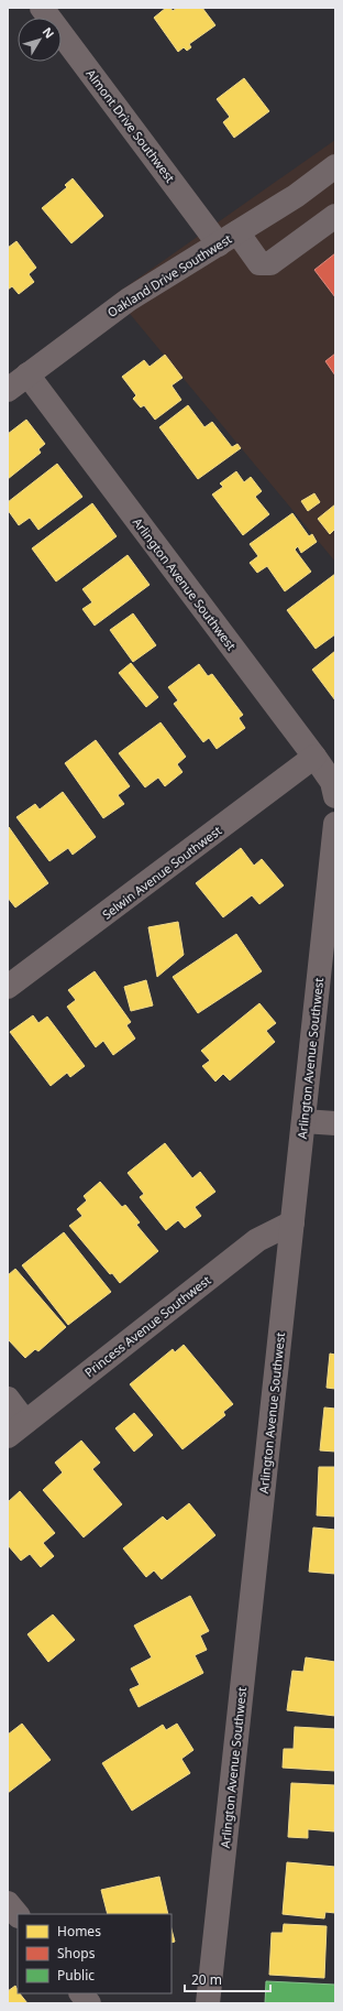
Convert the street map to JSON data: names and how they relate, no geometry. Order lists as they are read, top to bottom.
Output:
{
  "streets": {
    "street": [
      "Almont Drive Southwest",
      "Oakland Drive Southwest",
      "Arlington Avenue Southwest",
      "Selwin Avenue Southwest",
      "Princess Avenue Southwest"
    ]
  },
  "crossings": [
    ["Almont Drive Southwest", "Oakland Drive Southwest"],
    ["Oakland Drive Southwest", "Arlington Avenue Southwest"],
    ["Arlington Avenue Southwest", "Selwin Avenue Southwest"],
    ["Arlington Avenue Southwest", "Princess Avenue Southwest"]
  ],
  "legend": ["Homes", "Shops", "Public"],
  "scale_bar": "20 m",
  "north": "top right"
}
